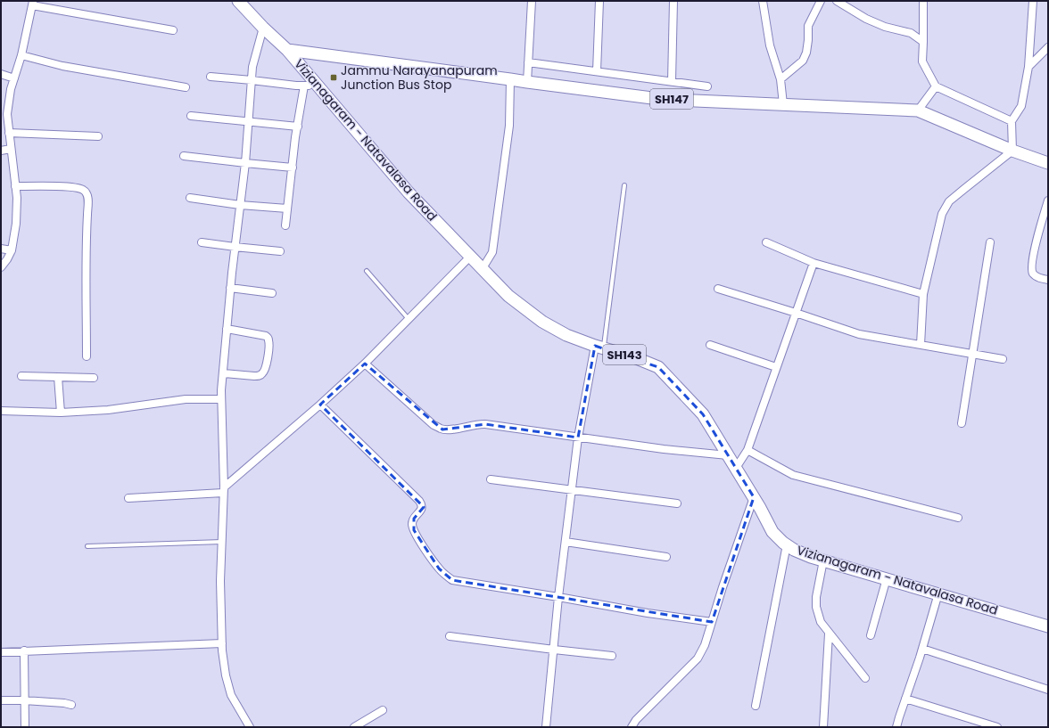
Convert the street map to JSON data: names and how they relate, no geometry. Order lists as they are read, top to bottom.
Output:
{
  "streets": {
    "main road": ["SH147", "Vizianagaram - Natavalasa Road", "SH143"]
  },
  "crossings": [
    ["SH147", "Vizianagaram - Natavalasa Road"]
  ],
  "places": {
    "transit": ["Jammu Narayanapuram Junction Bus Stop"]
  }
}
